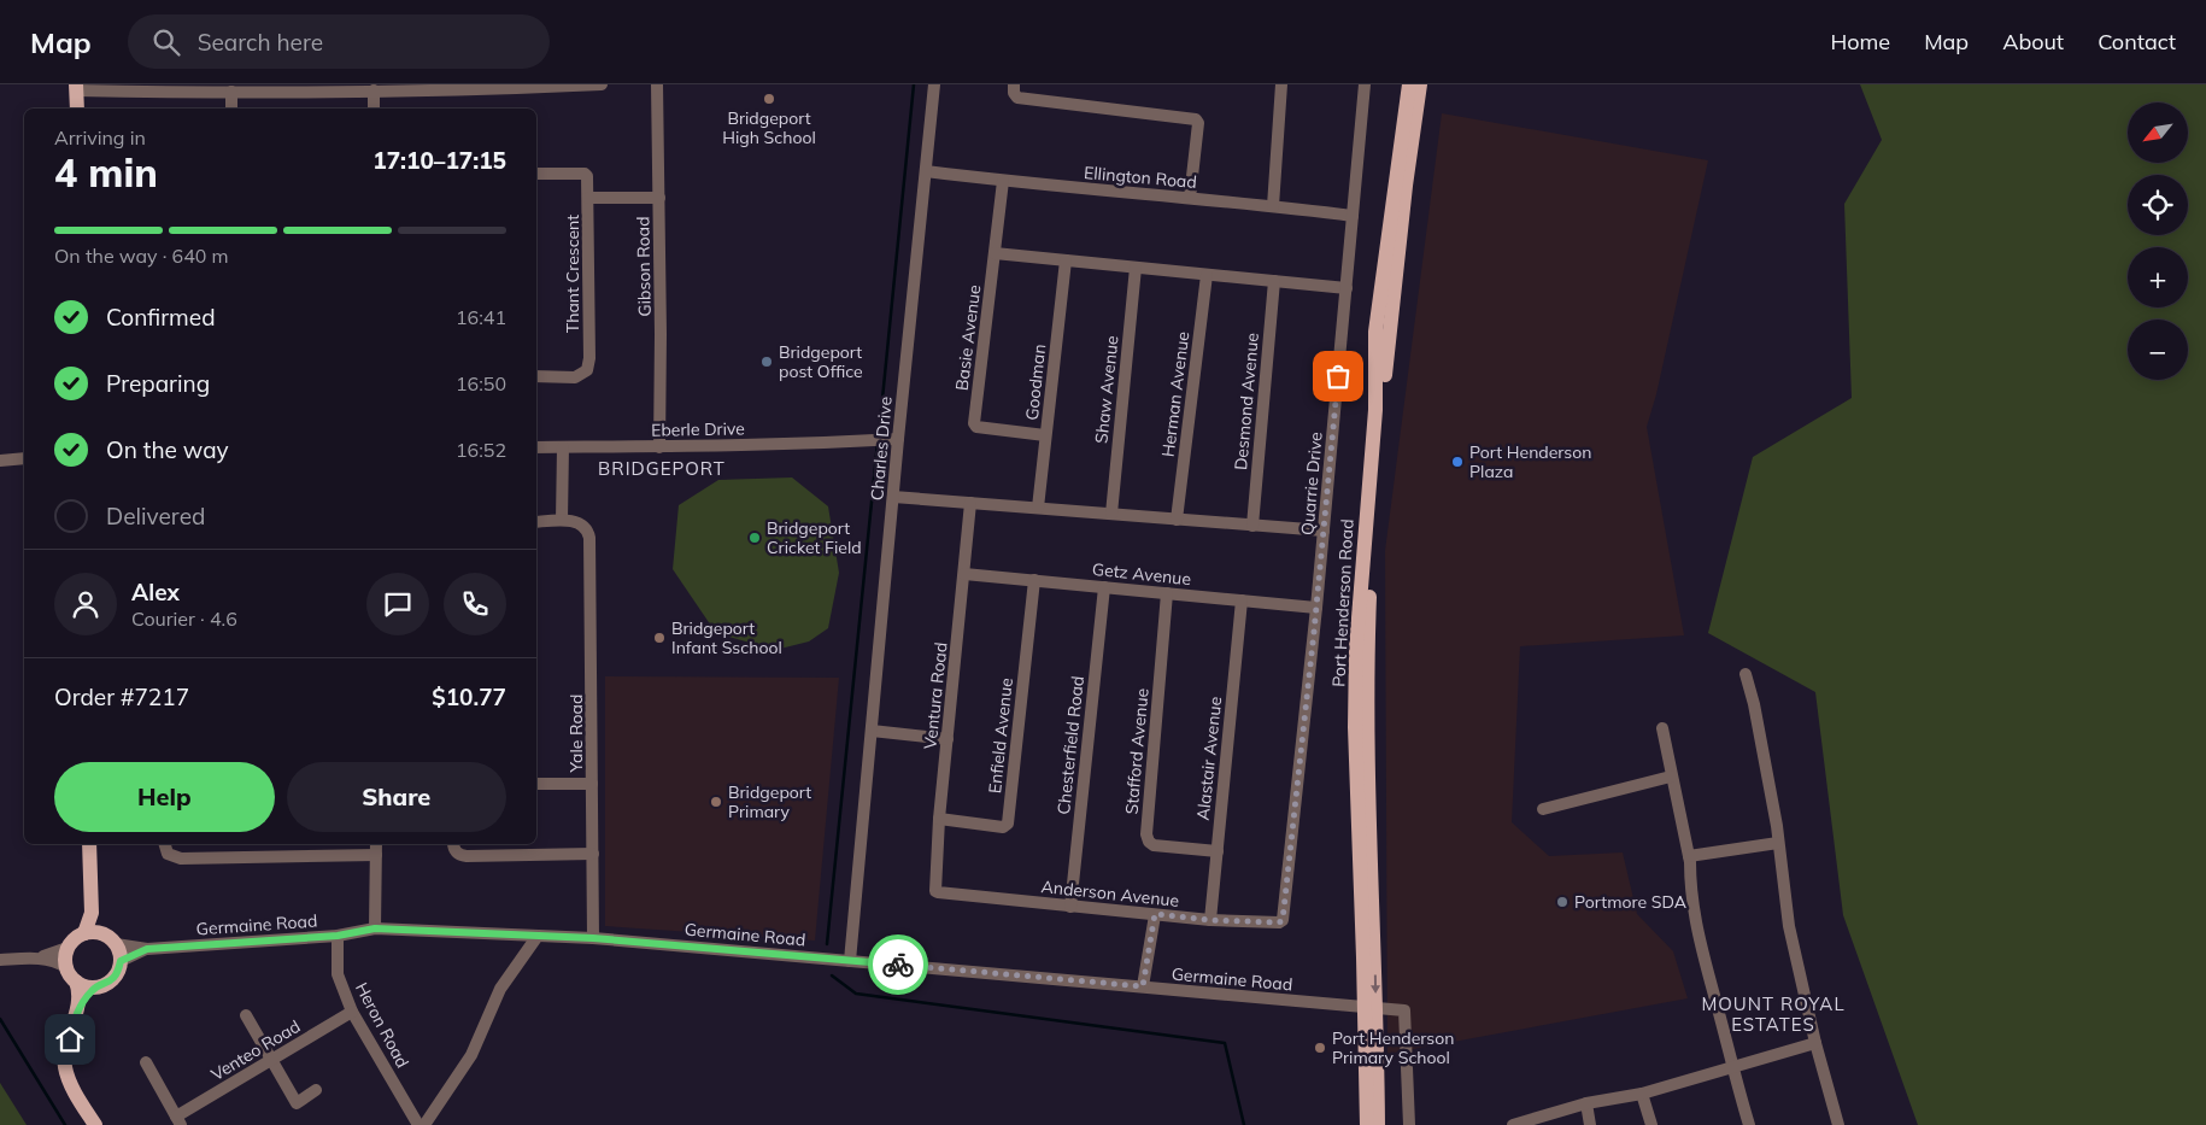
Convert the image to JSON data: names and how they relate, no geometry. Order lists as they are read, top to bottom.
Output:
{
  "streets": {
    "main road": ["Port Henderson Road"],
    "street": [
      "Ellington Road",
      "Gibson Road",
      "Thant Crescent",
      "Basie Avenue",
      "Goodman",
      "Shaw Avenue",
      "Herman Avenue",
      "Desmond Avenue",
      "Eberle Drive",
      "Charles Drive",
      "Quarrie Drive",
      "Getz Avenue",
      "Ventura Road",
      "Yale Road",
      "Enfield Avenue",
      "Chesterfield Road",
      "Stafford Avenue",
      "Alastair Avenue",
      "Anderson Avenue",
      "Germaine Road",
      "Heron Road",
      "Venteo Road"
    ]
  },
  "crossings": [
    ["Ellington Road", "Basie Avenue"],
    ["Ellington Road", "Charles Drive"],
    ["Ellington Road", "Quarrie Drive"],
    ["Gibson Road", "Eberle Drive"],
    ["Basie Avenue", "Goodman"],
    ["Eberle Drive", "Charles Drive"],
    ["Charles Drive", "Germaine Road"],
    ["Quarrie Drive", "Getz Avenue"],
    ["Quarrie Drive", "Anderson Avenue"],
    ["Getz Avenue", "Ventura Road"],
    ["Getz Avenue", "Enfield Avenue"],
    ["Getz Avenue", "Chesterfield Road"],
    ["Getz Avenue", "Stafford Avenue"],
    ["Getz Avenue", "Alastair Avenue"],
    ["Port Henderson Road", "Germaine Road"],
    ["Ventura Road", "Enfield Avenue"],
    ["Ventura Road", "Anderson Avenue"],
    ["Yale Road", "Germaine Road"],
    ["Chesterfield Road", "Anderson Avenue"],
    ["Stafford Avenue", "Alastair Avenue"],
    ["Alastair Avenue", "Anderson Avenue"],
    ["Germaine Road", "Heron Road"],
    ["Heron Road", "Venteo Road"]
  ],
  "districts": ["BRIDGEPORT", "MOUNT ROYAL ESTATES"],
  "places": [
    "Bridgeport High School",
    "Bridgeport post Office",
    "Port Henderson Plaza",
    "Bridgeport Cricket Field",
    "Bridgeport Infant Sschool",
    "Bridgeport Primary",
    "Portmore SDA",
    "Port Henderson Primary School"
  ],
  "north": "bottom left",
  "page": {
    "header": "Map",
    "search": "Search here",
    "nav": [
      "Home",
      "Map",
      "About",
      "Contact"
    ],
    "map_buttons": ["+", "−"],
    "heading": ["4 min", "Arriving in", "17:10–17:15"],
    "panel": [
      "Alex",
      "Courier · 4.6",
      "Order #7217",
      "$10.77"
    ],
    "bar": "On the way · 640 m",
    "list": [
      ["Confirmed", "16:41"],
      ["Preparing", "16:50"],
      ["On the way", "16:52"],
      "Delivered"
    ],
    "buttons": ["Help", "Share"]
  }
}
